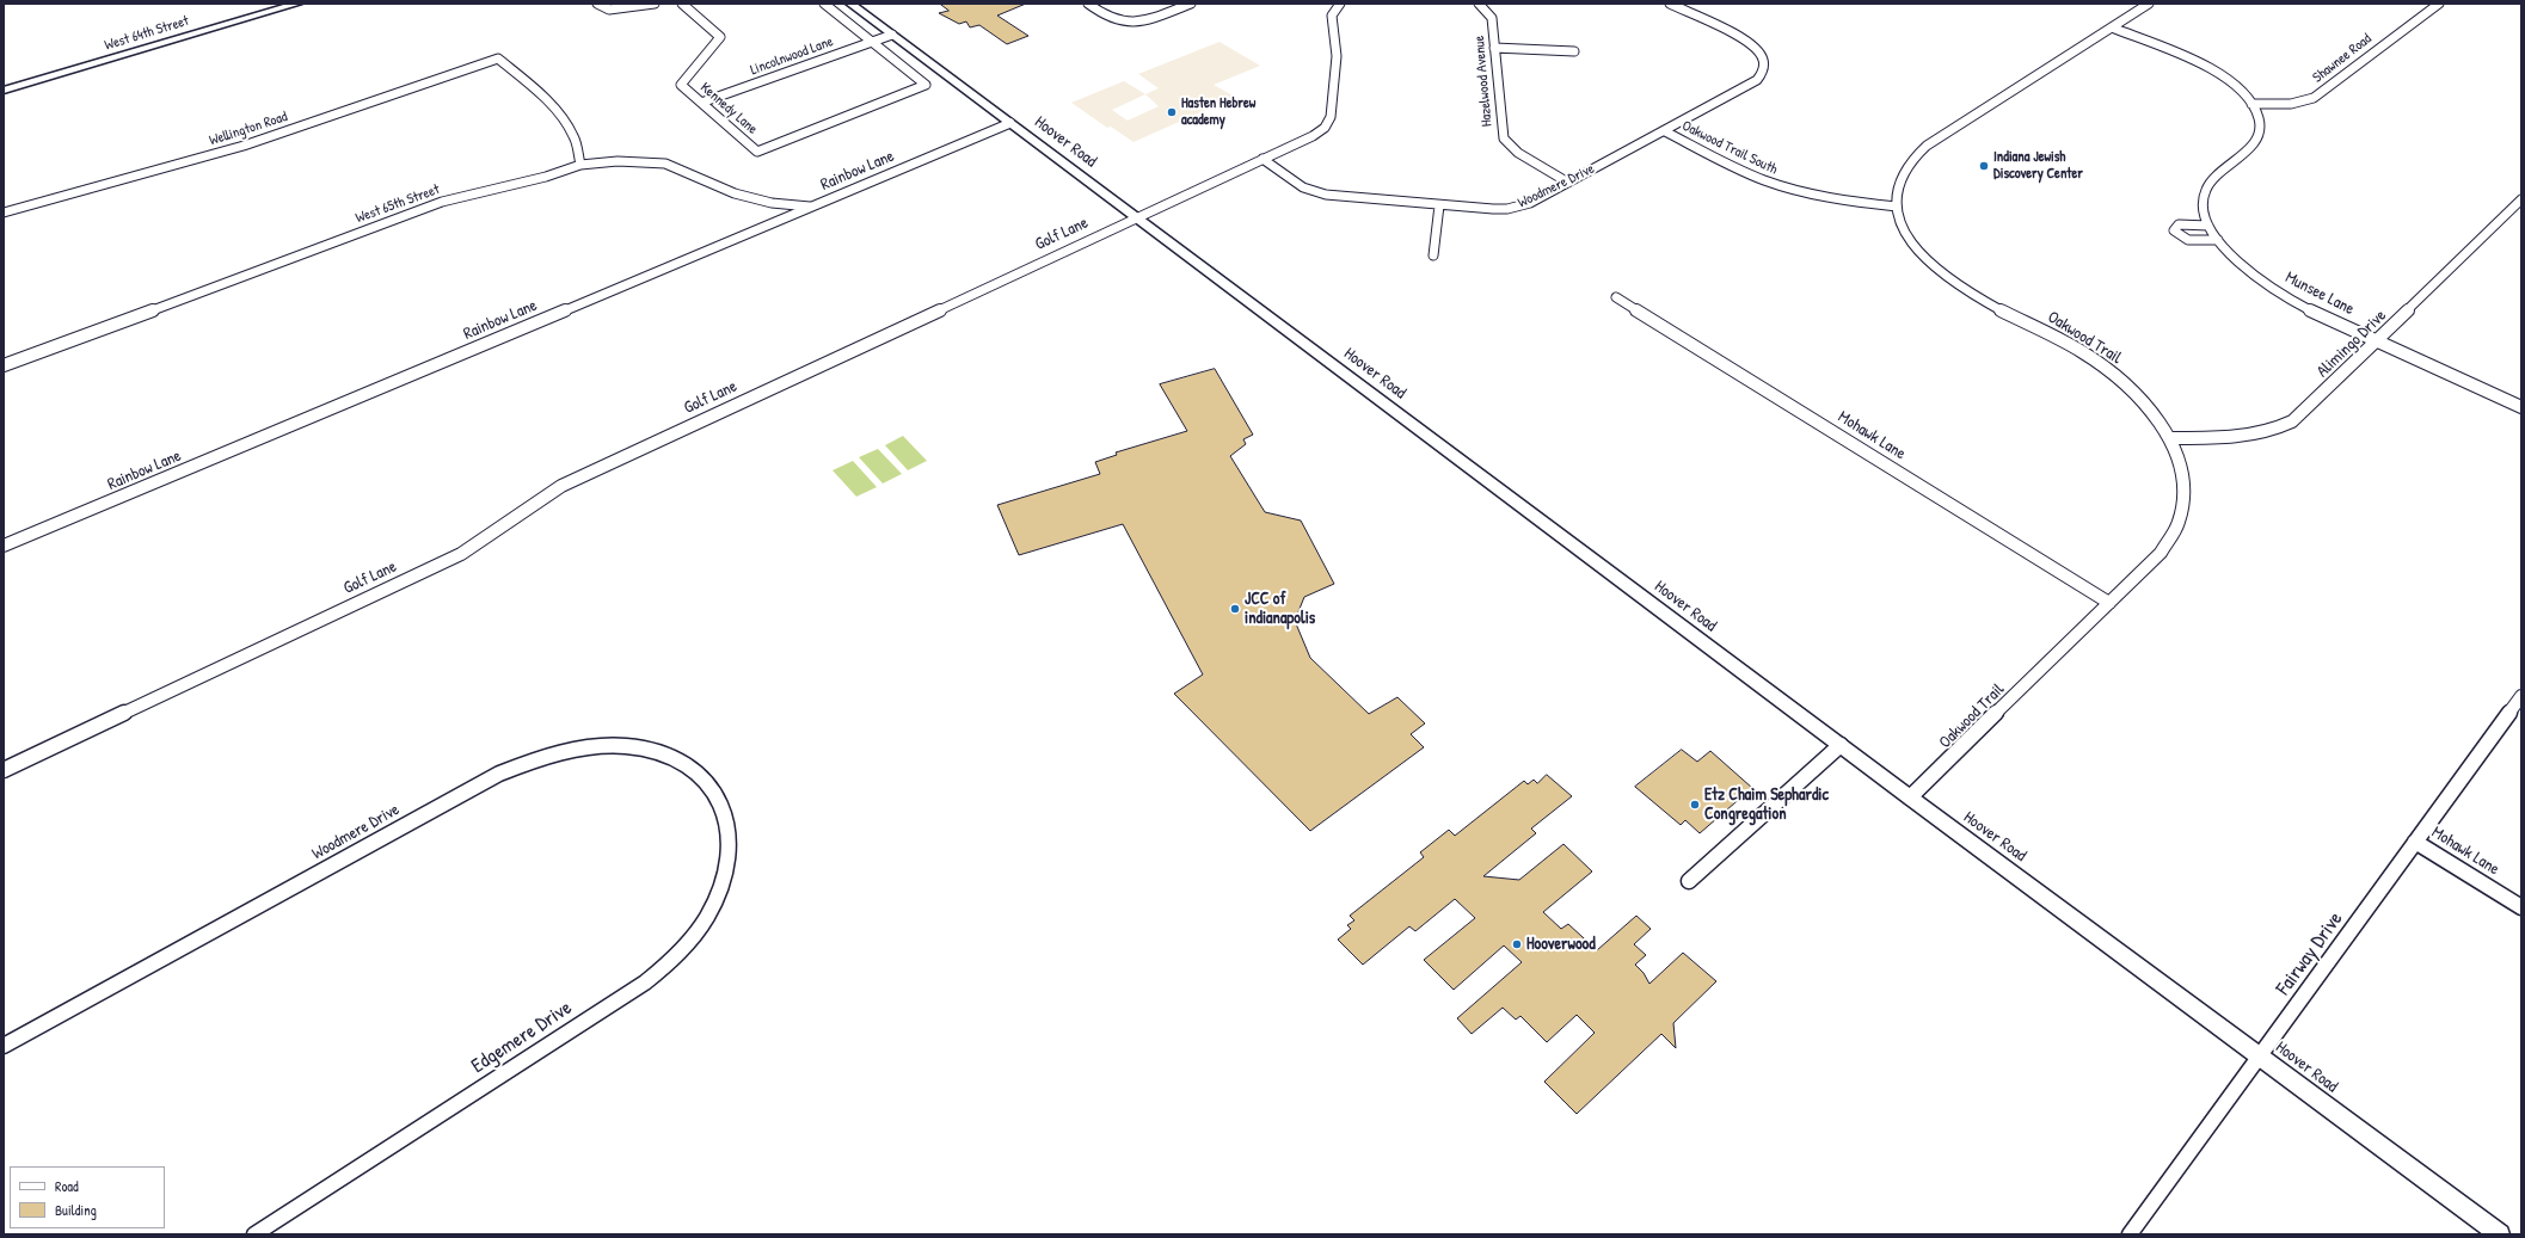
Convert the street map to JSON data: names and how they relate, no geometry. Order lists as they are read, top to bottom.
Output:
{
  "streets": {
    "street": [
      "West 64th Street",
      "Lincolnwood Lane",
      "Shawnee Road",
      "Hazelwood Avenue",
      "Kennedy Lane",
      "Wellington Road",
      "Hoover Road",
      "Oakwood Trail South",
      "Rainbow Lane",
      "Woodmere Drive",
      "West 65th Street",
      "Golf Lane",
      "Munsee Lane",
      "Oakwood Trail",
      "Alimingo Drive",
      "Mohawk Lane",
      "Fairway Drive",
      "Edgemere Drive"
    ]
  },
  "crossings": [
    ["Lincolnwood Lane", "Kennedy Lane"],
    ["Lincolnwood Lane", "Hoover Road"],
    ["Shawnee Road", "Munsee Lane"],
    ["Hazelwood Avenue", "Woodmere Drive"],
    ["Wellington Road", "West 65th Street"],
    ["Hoover Road", "Rainbow Lane"],
    ["Hoover Road", "Golf Lane"],
    ["Hoover Road", "Oakwood Trail"],
    ["Hoover Road", "Fairway Drive"],
    ["Oakwood Trail South", "Woodmere Drive"],
    ["Oakwood Trail South", "Oakwood Trail"],
    ["Rainbow Lane", "West 65th Street"],
    ["Woodmere Drive", "Golf Lane"],
    ["Woodmere Drive", "Edgemere Drive"],
    ["Munsee Lane", "Oakwood Trail"],
    ["Munsee Lane", "Alimingo Drive"],
    ["Oakwood Trail", "Alimingo Drive"],
    ["Oakwood Trail", "Mohawk Lane"],
    ["Mohawk Lane", "Fairway Drive"]
  ],
  "places": [
    "Hasten Hebrew academy",
    "Indiana Jewish Discovery Center",
    "JCC of indianapolis",
    "Etz Chaim Sephardic Congregation",
    "Hooverwood"
  ],
  "legend": ["Road", "Building"]
}
